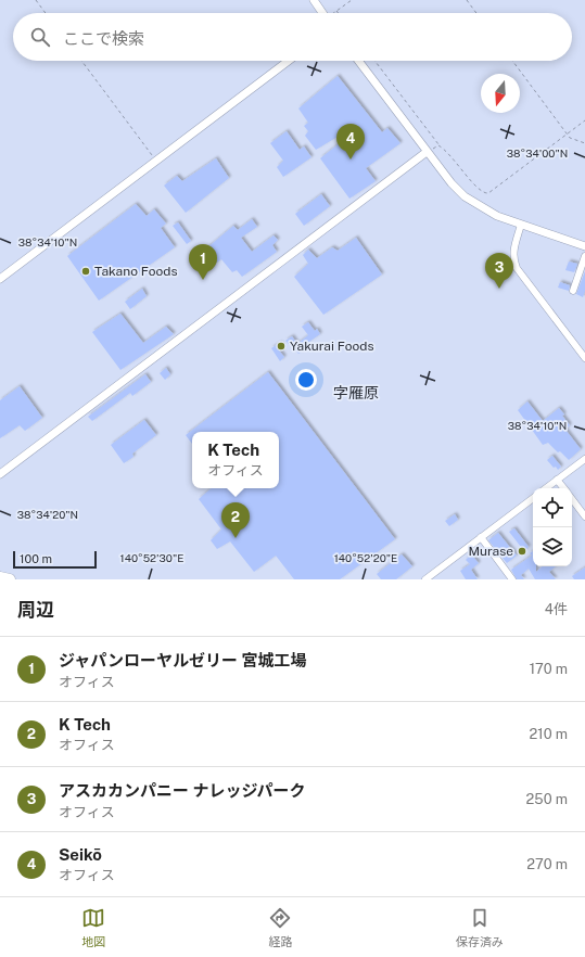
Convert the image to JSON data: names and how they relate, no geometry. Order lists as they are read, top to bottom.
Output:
{
  "districts": ["字雁原"],
  "places": ["Takano Foods", "Yakurai Foods", "Murase"],
  "scale_bar": "100 m",
  "north": "bottom",
  "page": {
    "search": "ここで検索",
    "pins": [
      "4",
      "1",
      "3",
      "2"
    ],
    "popup": ["K Tech", "オフィス"],
    "scale": "100 m",
    "heading": ["周辺", "4件"],
    "list": [
      {
        "mark": "1",
        "name": "ジャパンローヤルゼリー 宮城工場",
        "note": "オフィス",
        "value": "170 m"
      },
      {
        "mark": "2",
        "name": "K Tech",
        "note": "オフィス",
        "value": "210 m"
      },
      {
        "mark": "3",
        "name": "アスカカンパニー ナレッジパーク",
        "note": "オフィス",
        "value": "250 m"
      },
      {
        "mark": "4",
        "name": "Seikō",
        "note": "オフィス",
        "value": "270 m"
      }
    ],
    "nav": ["地図", "経路", "保存済み"]
  },
  "coordinates": [
    "38°34'00\"N",
    "38°34'10\"N",
    "38°34'20\"N",
    "140°52'30\"E",
    "140°52'20\"E"
  ]
}
